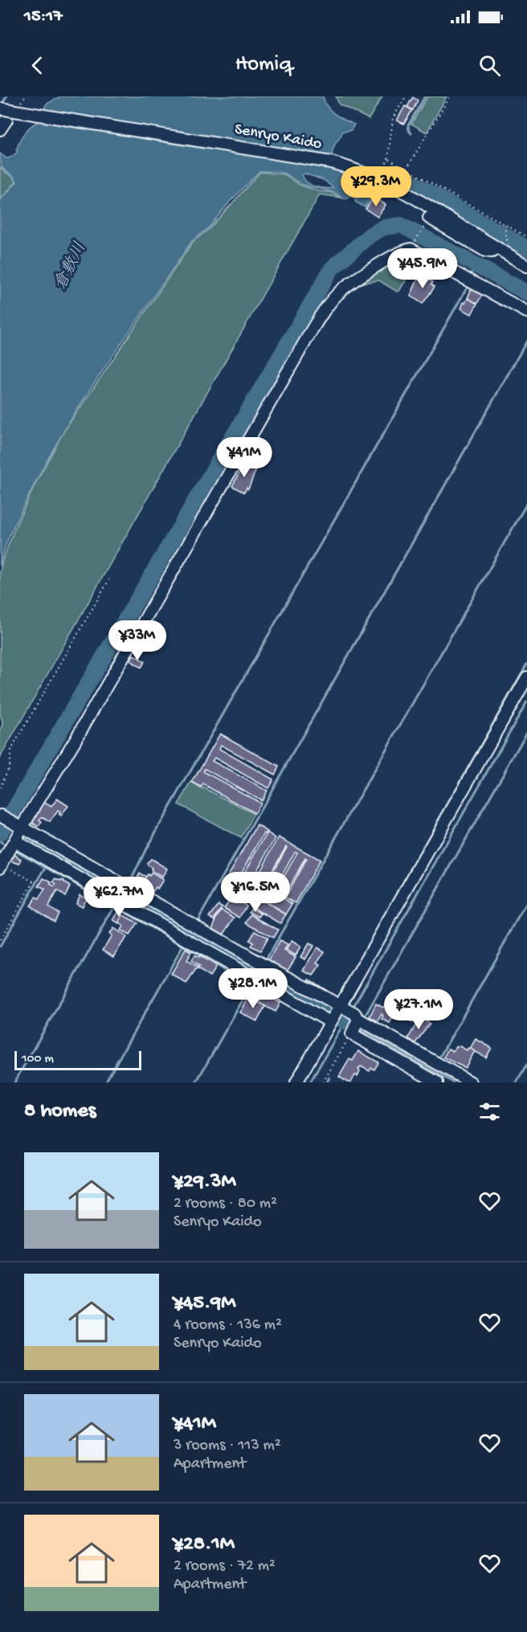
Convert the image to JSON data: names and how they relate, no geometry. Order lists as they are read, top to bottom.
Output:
{
  "streets": {
    "street": ["Senryo Kaido"]
  },
  "water": ["倉敷川"],
  "scale_bar": "100 m",
  "page": {
    "status": "15:17",
    "header": "Homiq",
    "price": [
      "¥29.3M",
      "¥45.9M",
      "¥41M",
      "¥33M",
      "¥16.5M",
      "¥62.7M",
      "¥28.1M",
      "¥27.1M"
    ],
    "scale": "100 m",
    "heading": "8 homes",
    "list": [
      {
        "name": "¥29.3M",
        "note": "2 rooms · 80 m² · Senryo Kaido"
      },
      {
        "name": "¥45.9M",
        "note": "4 rooms · 136 m² · Senryo Kaido"
      },
      {
        "name": "¥41M",
        "note": "3 rooms · 113 m² · Apartment"
      },
      {
        "name": "¥28.1M",
        "note": "2 rooms · 72 m² · Apartment"
      }
    ]
  }
}
